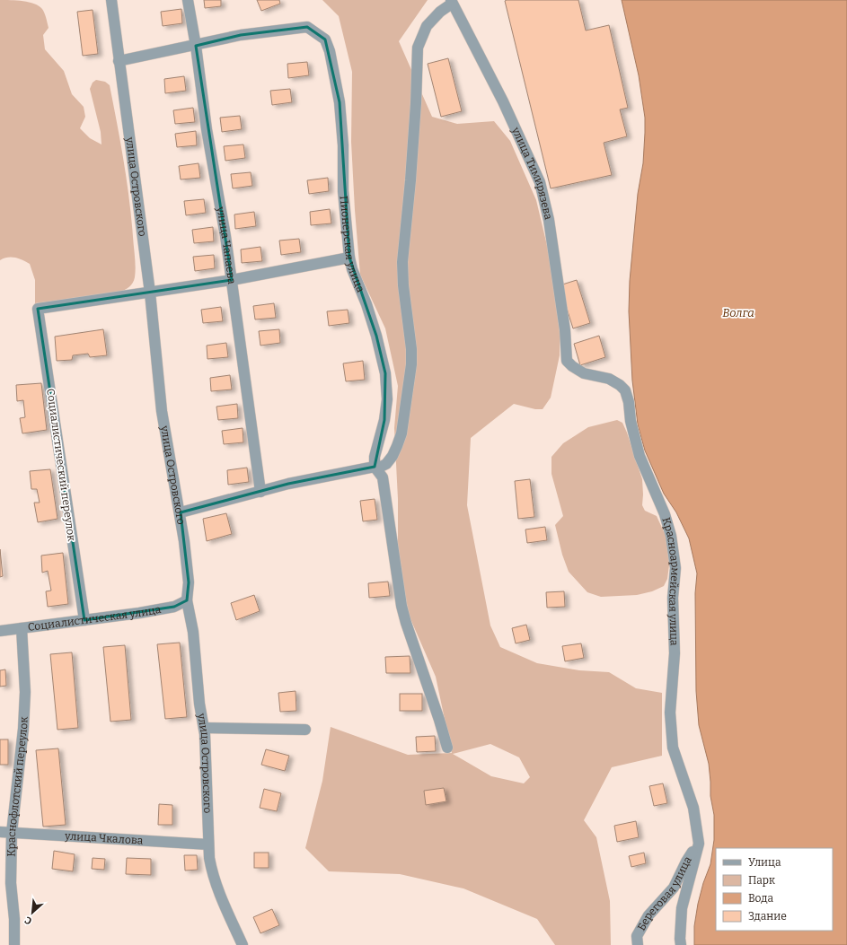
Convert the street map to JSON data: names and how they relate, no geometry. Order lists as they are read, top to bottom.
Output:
{
  "streets": {
    "street": [
      "улица Тимирязева",
      "улица Островского",
      "Пионерская улица",
      "улица Чапаева",
      "Социалистический переулок",
      "Красноармейская улица",
      "Социалистическая улица",
      "Краснофлотский переулок",
      "улица Чкалова",
      "Береговая улица"
    ]
  },
  "crossings": [
    ["улица Тимирязева", "Красноармейская улица"],
    ["улица Островского", "Социалистический переулок"],
    ["улица Островского", "Социалистическая улица"],
    ["улица Островского", "улица Чкалова"],
    ["Пионерская улица", "улица Чапаева"],
    ["Социалистический переулок", "Социалистическая улица"],
    ["Красноармейская улица", "Береговая улица"],
    ["Социалистическая улица", "Краснофлотский переулок"],
    ["Краснофлотский переулок", "улица Чкалова"]
  ],
  "water": ["Волга"],
  "legend": [
    "Улица",
    "Парк",
    "Вода",
    "Здание"
  ],
  "north": "bottom left"
}
